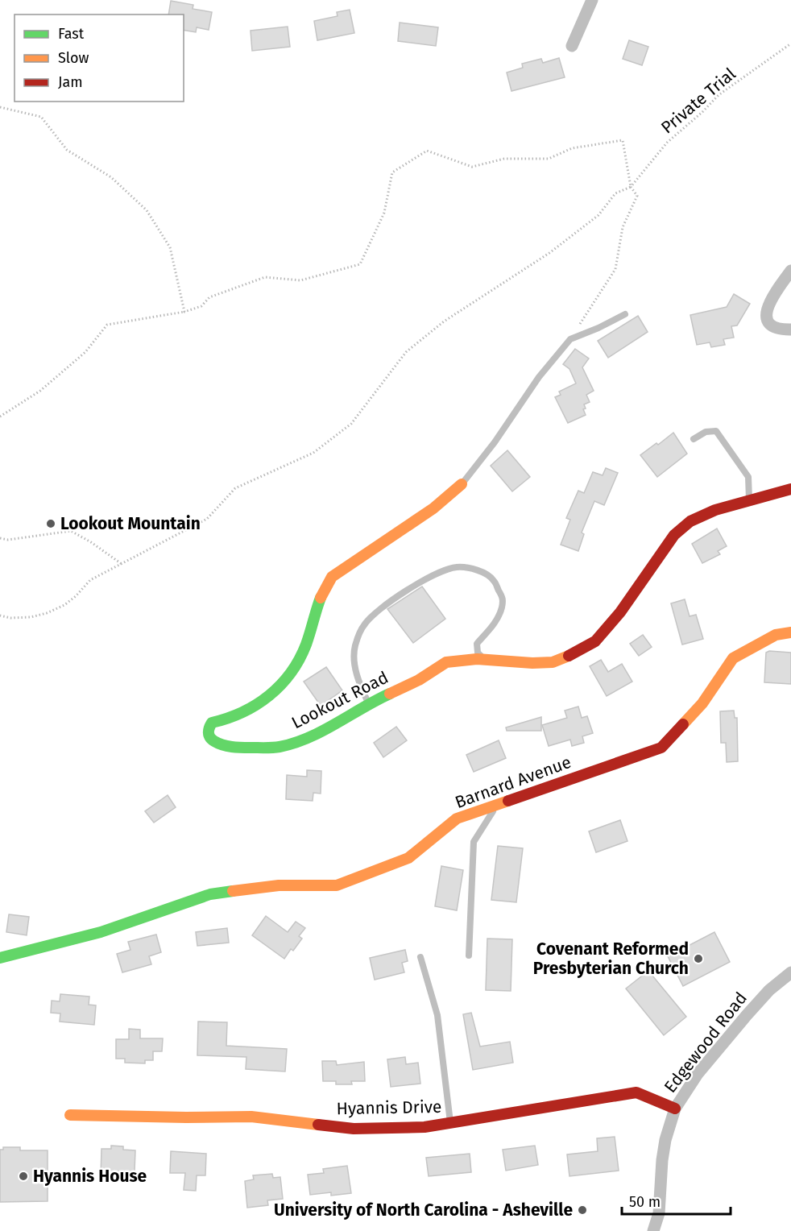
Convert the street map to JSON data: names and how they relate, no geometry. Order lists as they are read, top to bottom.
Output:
{
  "streets": {
    "street": [
      "Lookout Road",
      "Barnard Avenue",
      "Edgewood Road",
      "Hyannis Drive"
    ],
    "path": ["Private Trial"]
  },
  "crossings": [
    ["Edgewood Road", "Hyannis Drive"]
  ],
  "places": [
    "Lookout Mountain",
    "Covenant Reformed Presbyterian Church",
    "Hyannis House",
    "University of North Carolina - Asheville"
  ],
  "legend": ["Fast", "Slow", "Jam"],
  "scale_bar": "50 m"
}
